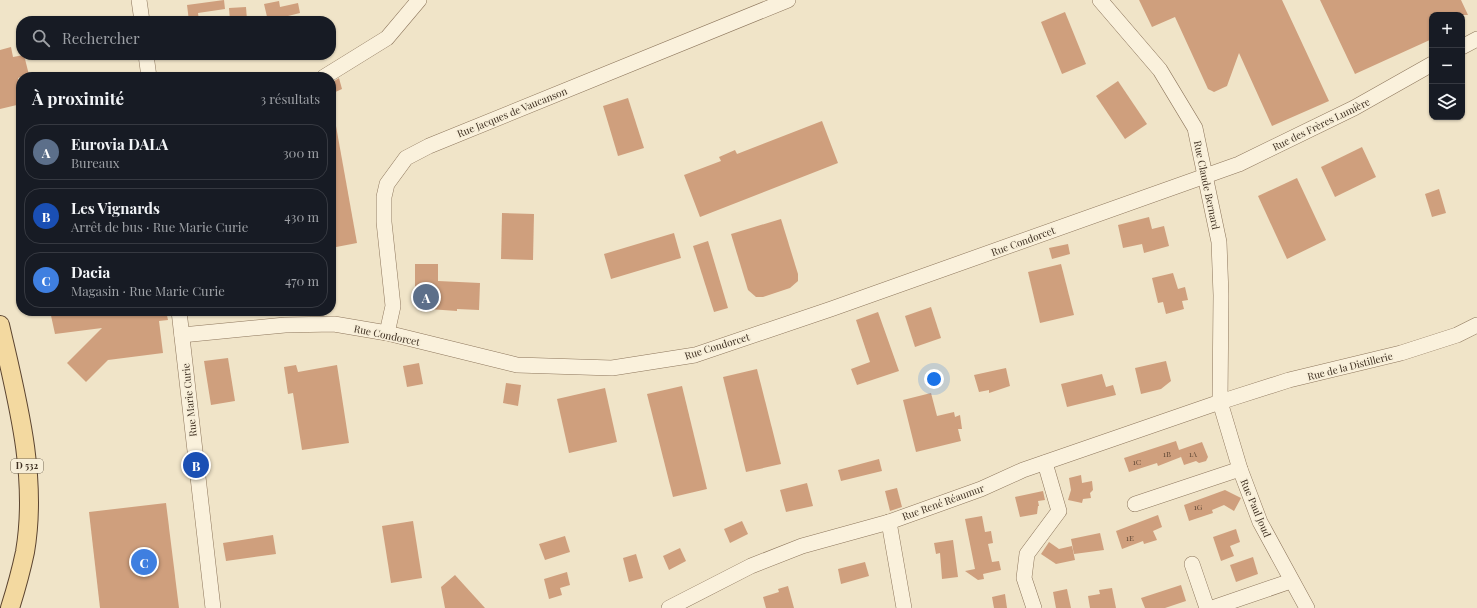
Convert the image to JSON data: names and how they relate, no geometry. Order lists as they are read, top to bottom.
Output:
{
  "streets": {
    "main road": ["D 532"],
    "street": [
      "Rue Jacques de Vaucanson",
      "Rue des Frères Lumière",
      "Rue Claude Bernard",
      "Rue Condorcet",
      "Rue de la Distillerie",
      "Rue Marie Curie",
      "Rue René Réaumur",
      "Rue Paul Joud"
    ]
  },
  "crossings": [
    ["Rue Jacques de Vaucanson", "Rue Condorcet"],
    ["Rue des Frères Lumière", "Rue Claude Bernard"],
    ["Rue des Frères Lumière", "Rue Condorcet"],
    ["Rue Claude Bernard", "Rue Condorcet"],
    ["Rue Claude Bernard", "Rue de la Distillerie"],
    ["Rue Claude Bernard", "Rue René Réaumur"],
    ["Rue Claude Bernard", "Rue Paul Joud"],
    ["Rue Condorcet", "Rue Marie Curie"],
    ["Rue de la Distillerie", "Rue René Réaumur"],
    ["Rue de la Distillerie", "Rue Paul Joud"],
    ["Rue René Réaumur", "Rue Paul Joud"]
  ],
  "house_numbers": [
    "1B",
    "1A",
    "1C",
    "1G",
    "1E"
  ],
  "page": {
    "map_buttons": ["+", "−"],
    "search": "Rechercher",
    "heading": ["À proximité", "3 résultats"],
    "list": [
      {
        "mark": "A",
        "name": "Eurovia DALA",
        "note": "Bureaux",
        "value": "300 m"
      },
      {
        "mark": "B",
        "name": "Les Vignards",
        "note": "Arrêt de bus · Rue Marie Curie",
        "value": "430 m"
      },
      {
        "mark": "C",
        "name": "Dacia",
        "note": "Magasin · Rue Marie Curie",
        "value": "470 m"
      }
    ],
    "pins": ["A", "B", "C"]
  }
}
